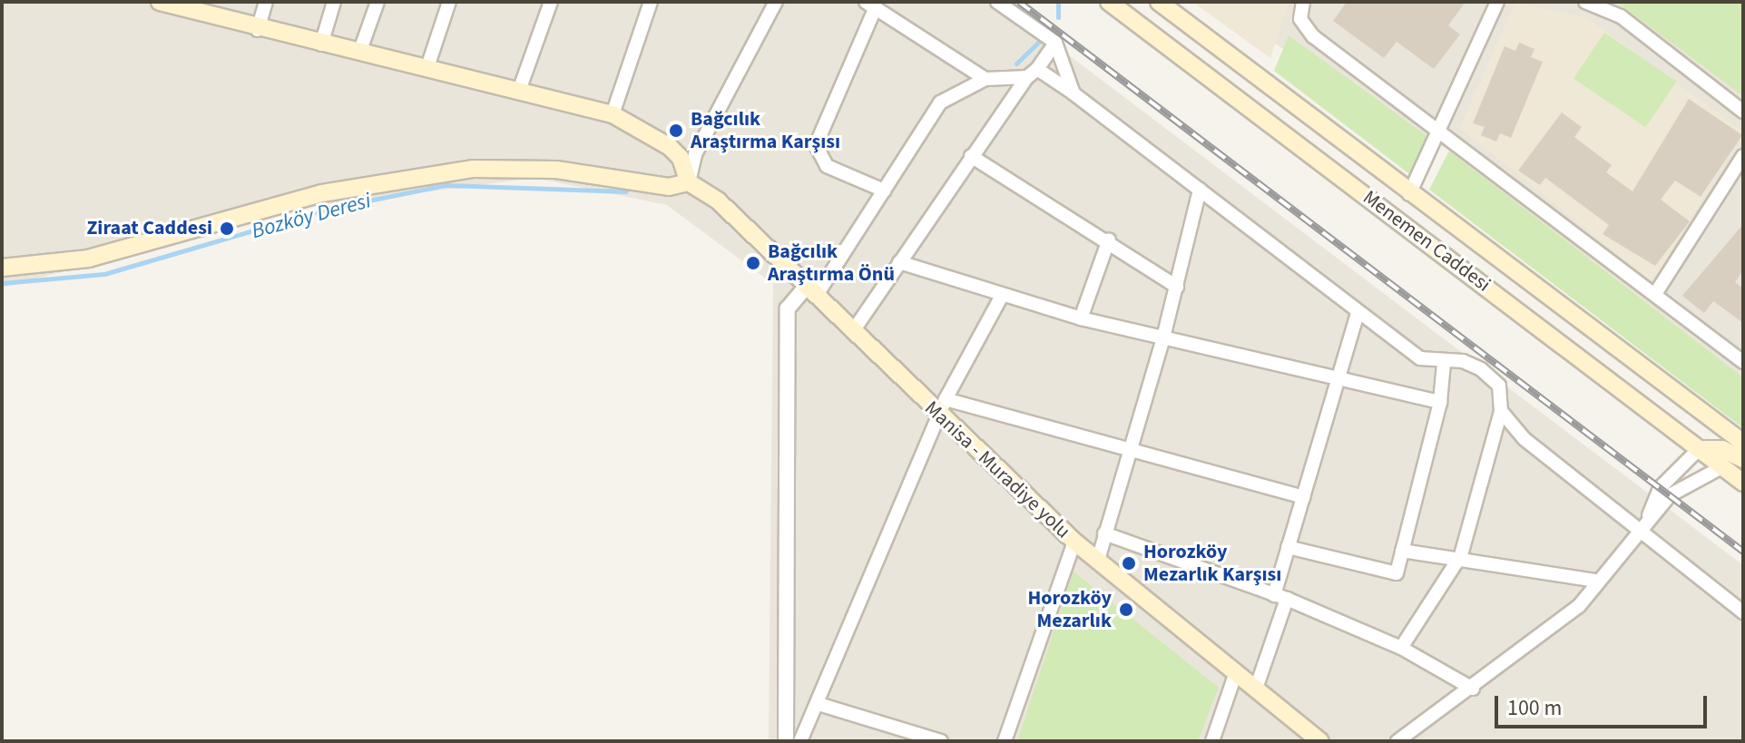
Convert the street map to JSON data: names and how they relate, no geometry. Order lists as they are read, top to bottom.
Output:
{
  "streets": {
    "main road": ["Menemen Caddesi", "Manisa - Muradiye yolu"]
  },
  "water": ["Bozköy Deresi"],
  "places": [
    "Bağcılık Araştırma Karşısı",
    "Ziraat Caddesi",
    "Bağcılık Araştırma Önü",
    "Horozköy Mezarlık Karşısı",
    "Horozköy Mezarlık"
  ],
  "scale_bar": "100 m"
}
